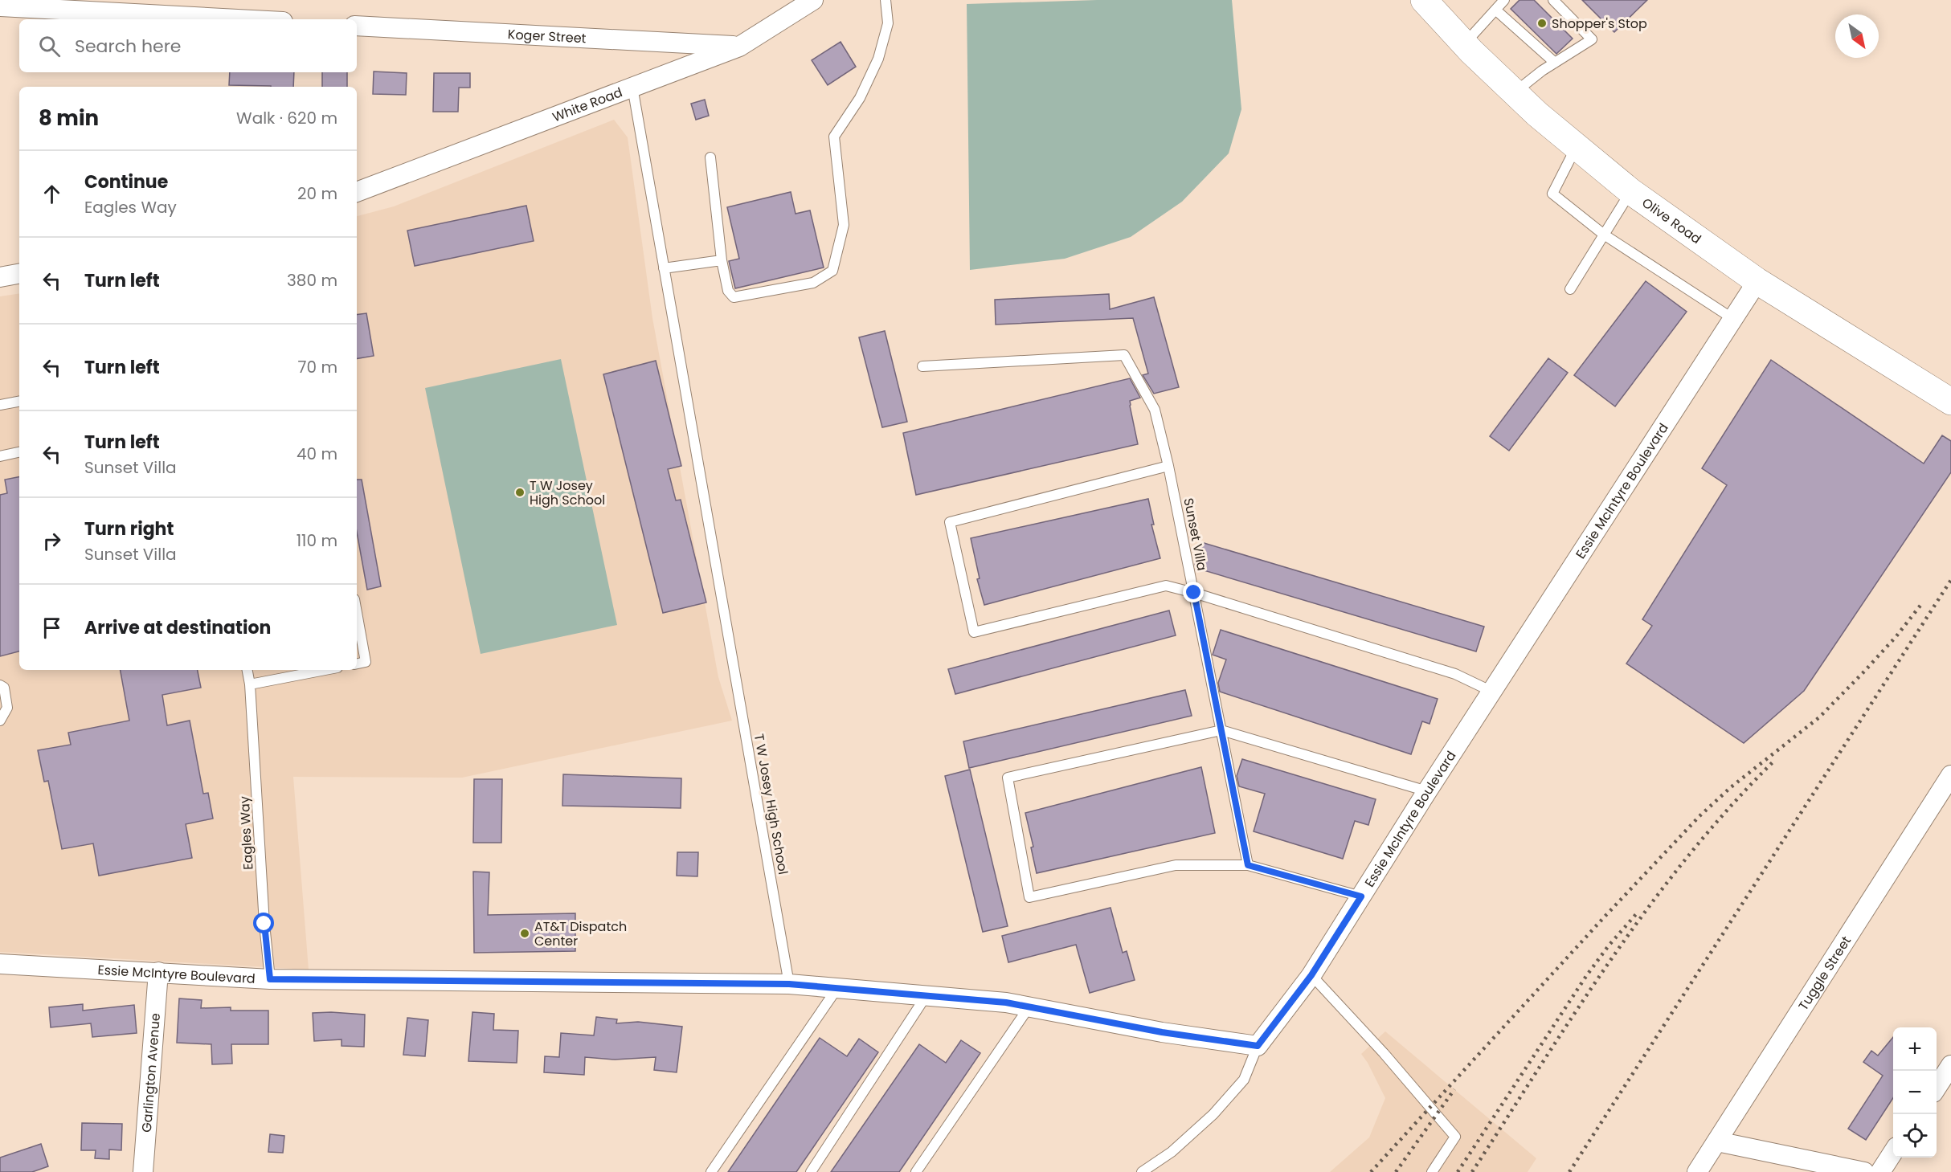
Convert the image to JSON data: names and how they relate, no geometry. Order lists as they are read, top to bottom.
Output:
{
  "streets": {
    "street": [
      "Koger Street",
      "White Road",
      "Olive Road",
      "Essie McIntyre Boulevard",
      "Tuggle Street",
      "Garlington Avenue"
    ],
    "lane": ["Sunset Villa", "T W Josey High School", "Eagles Way"]
  },
  "crossings": [
    ["Koger Street", "White Road"],
    ["White Road", "T W Josey High School"],
    ["Olive Road", "Essie McIntyre Boulevard"],
    ["Essie McIntyre Boulevard", "T W Josey High School"],
    ["Essie McIntyre Boulevard", "Eagles Way"],
    ["Essie McIntyre Boulevard", "Garlington Avenue"]
  ],
  "places": ["Shopper's Stop", "T W Josey High School", "AT&T Dispatch Center"],
  "north": "bottom right",
  "page": {
    "search": "Search here",
    "heading": ["8 min", "Walk · 620 m"],
    "list": [
      ["Continue", "Eagles Way", "20 m"],
      ["Turn left", "380 m"],
      ["Turn left", "70 m"],
      ["Turn left", "Sunset Villa", "40 m"],
      ["Turn right", "Sunset Villa", "110 m"],
      "Arrive at destination"
    ],
    "map_buttons": ["+", "−"]
  }
}
